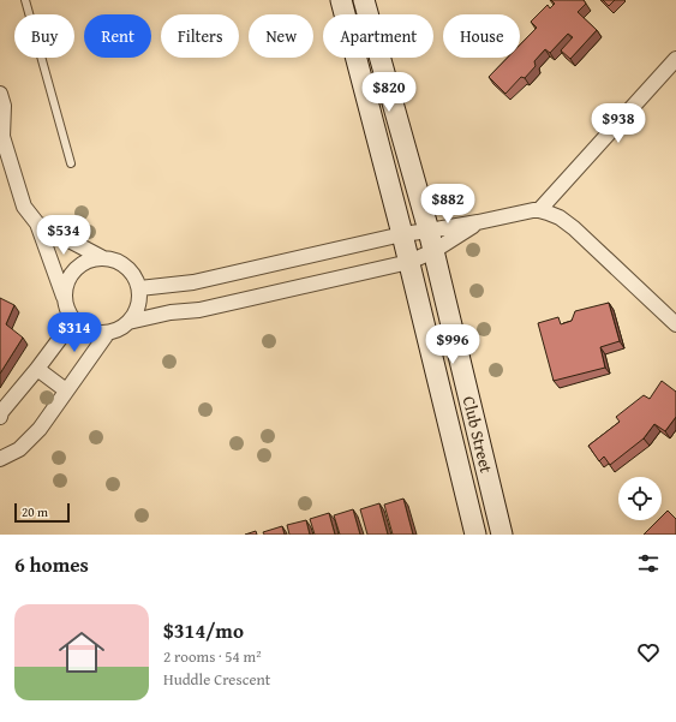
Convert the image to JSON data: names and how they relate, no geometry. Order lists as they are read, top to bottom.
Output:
{
  "streets": {
    "main road": ["Club Street"]
  },
  "scale_bar": "20 m",
  "page": {
    "chip": [
      "Buy",
      "Rent",
      "Filters",
      "New",
      "Apartment",
      "House"
    ],
    "price": [
      "$820",
      "$938",
      "$882",
      "$534",
      "$314",
      "$996"
    ],
    "scale": "20 m",
    "heading": "6 homes",
    "list": [
      {
        "name": "$314/mo",
        "note": "2 rooms · 54 m² · Huddle Crescent"
      }
    ]
  }
}
